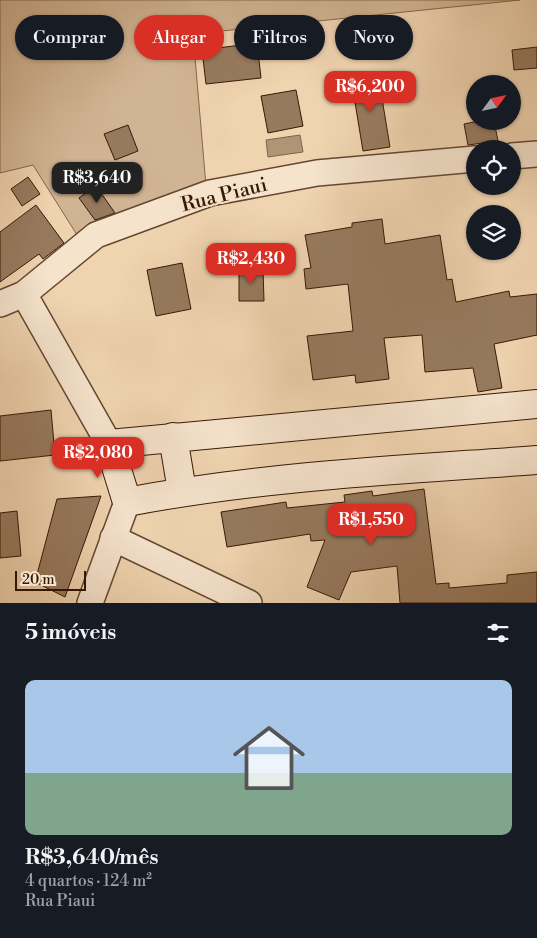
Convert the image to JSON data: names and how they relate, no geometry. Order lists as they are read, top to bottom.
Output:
{
  "streets": {
    "street": ["Rua Piaui"]
  },
  "scale_bar": "20 m",
  "north": "top right",
  "page": {
    "chip": [
      "Comprar",
      "Alugar",
      "Filtros",
      "Novo"
    ],
    "price": [
      "R$6,200",
      "R$3,640",
      "R$2,430",
      "R$2,080",
      "R$1,550"
    ],
    "scale": "20 m",
    "heading": "5 imóveis",
    "list": [
      {
        "name": "R$3,640/mês",
        "note": "4 quartos · 124 m² · Rua Piaui"
      }
    ]
  }
}
